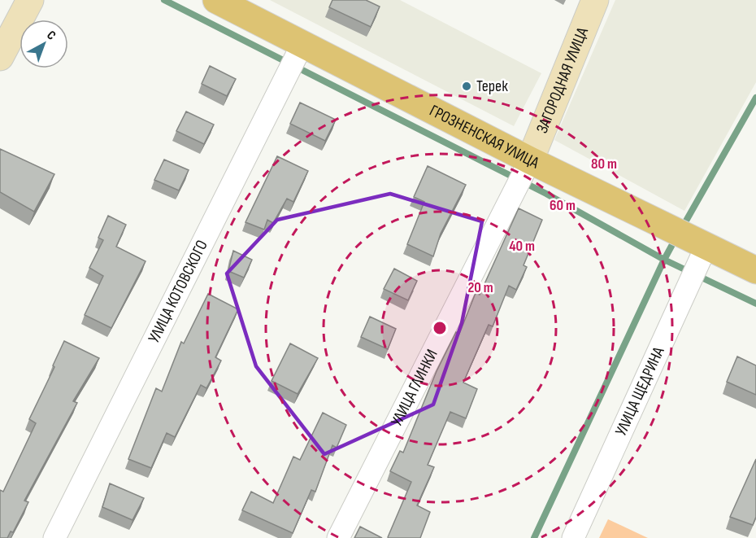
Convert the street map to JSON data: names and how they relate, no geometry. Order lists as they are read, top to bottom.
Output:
{
  "streets": {
    "main road": ["ЗАГОРОДНАЯ УЛИЦА", "ГРОЗНЕНСКАЯ УЛИЦА"],
    "street": ["УЛИЦА КОТОВСКОГО", "УЛИЦА ГЛИНКИ", "УЛИЦА ЩЕДРИНА"]
  },
  "crossings": [
    ["ЗАГОРОДНАЯ УЛИЦА", "ГРОЗНЕНСКАЯ УЛИЦА"],
    ["ЗАГОРОДНАЯ УЛИЦА", "УЛИЦА ГЛИНКИ"],
    ["ГРОЗНЕНСКАЯ УЛИЦА", "УЛИЦА КОТОВСКОГО"],
    ["ГРОЗНЕНСКАЯ УЛИЦА", "УЛИЦА ГЛИНКИ"],
    ["ГРОЗНЕНСКАЯ УЛИЦА", "УЛИЦА ЩЕДРИНА"]
  ],
  "places": ["Терек"],
  "north": "top right",
  "rings": [
    "80 m",
    "60 m",
    "40 m",
    "20 m"
  ]
}
